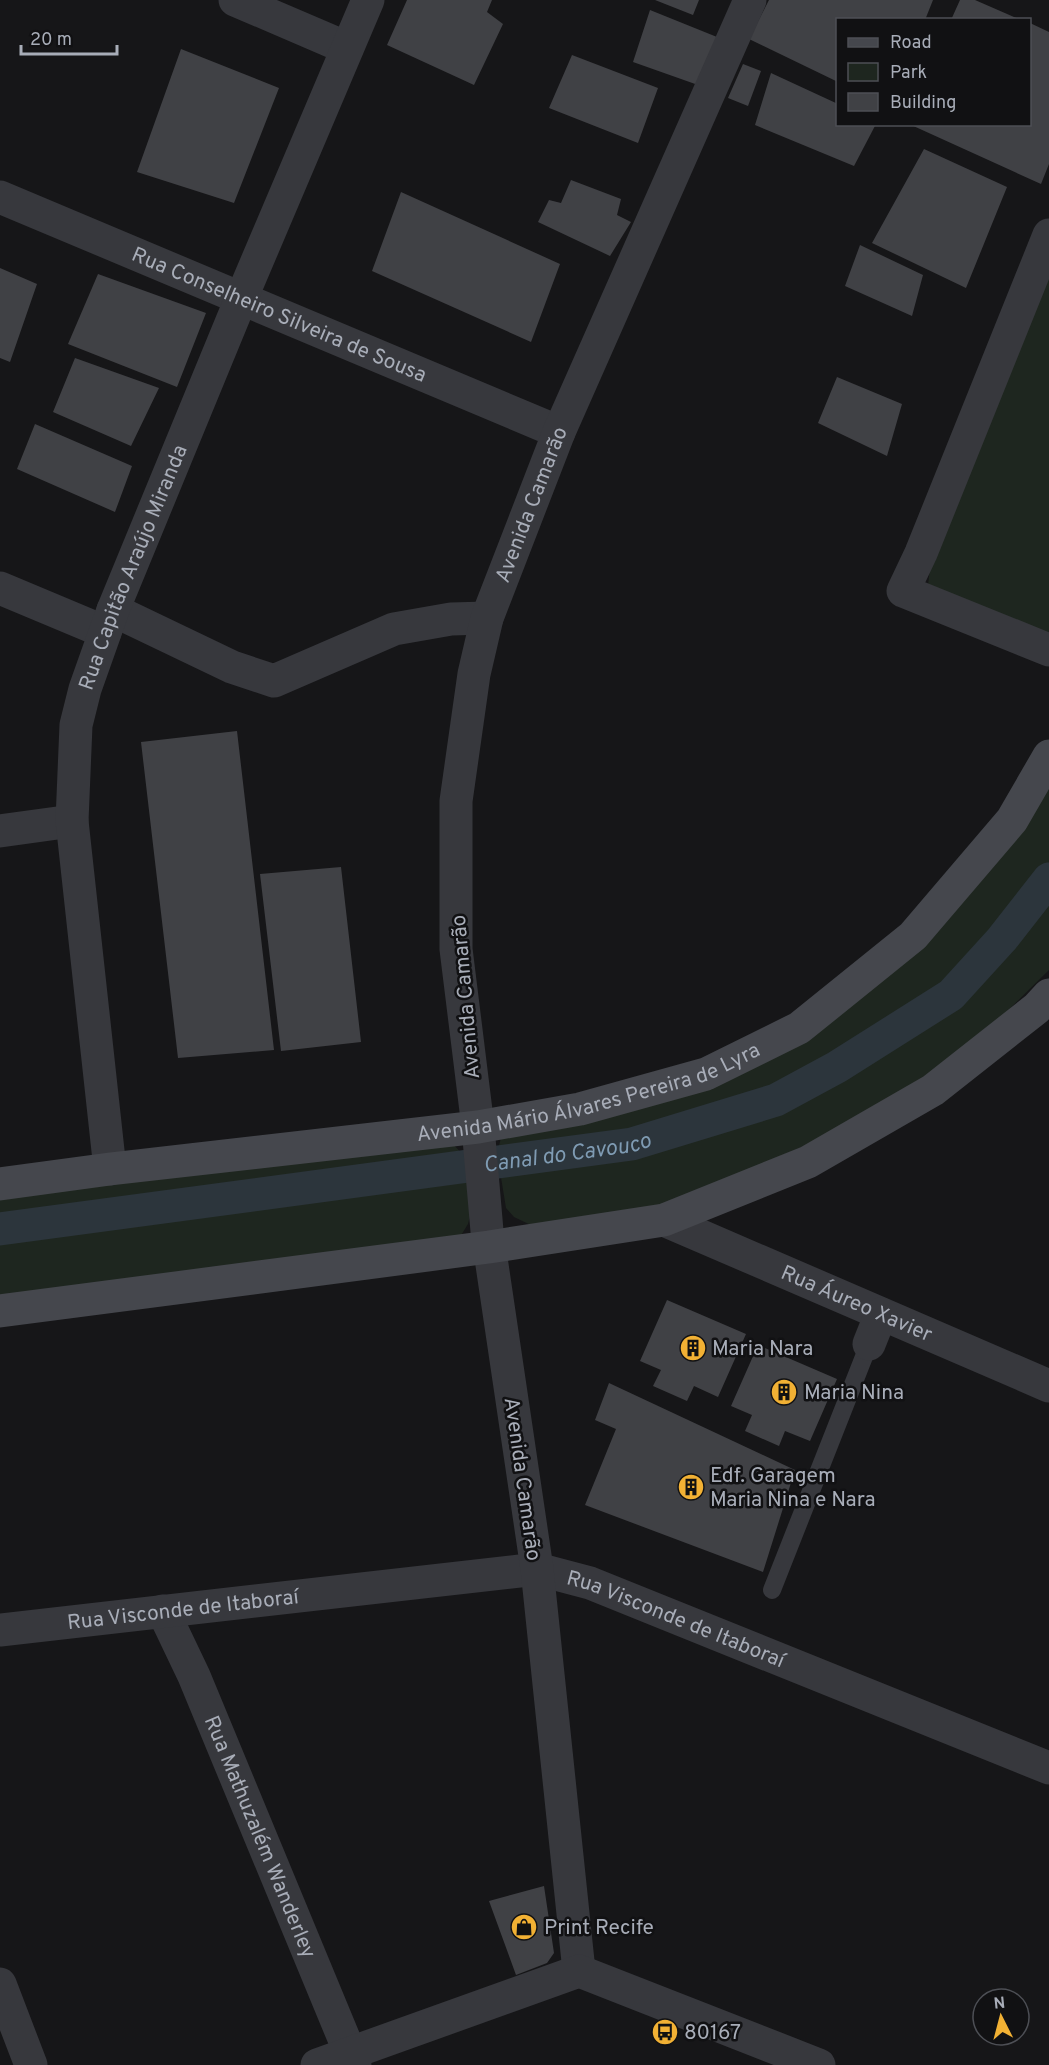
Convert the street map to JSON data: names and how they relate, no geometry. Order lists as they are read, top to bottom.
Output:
{
  "streets": {
    "street": [
      "Rua Conselheiro Silveira de Sousa",
      "Avenida Camarão",
      "Rua Capitão Araújo Miranda",
      "Avenida Mário Álvares Pereira de Lyra",
      "Rua Áureo Xavier",
      "Rua Visconde de Itaboraí",
      "Rua Mathuzalém Wanderley"
    ]
  },
  "crossings": [
    ["Rua Conselheiro Silveira de Sousa", "Avenida Camarão"],
    ["Rua Conselheiro Silveira de Sousa", "Rua Capitão Araújo Miranda"],
    ["Avenida Camarão", "Avenida Mário Álvares Pereira de Lyra"],
    ["Avenida Camarão", "Rua Visconde de Itaboraí"],
    ["Rua Capitão Araújo Miranda", "Avenida Mário Álvares Pereira de Lyra"],
    ["Rua Visconde de Itaboraí", "Rua Mathuzalém Wanderley"]
  ],
  "water": ["Canal do Cavouco"],
  "places": {
    "building": ["Maria Nara", "Maria Nina", "Edf. Garagem Maria Nina e Nara"],
    "shop": ["Print Recife"],
    "bus stop": ["80167"]
  },
  "legend": ["Road", "Park", "Building"],
  "scale_bar": "20 m",
  "north": "top"
}
